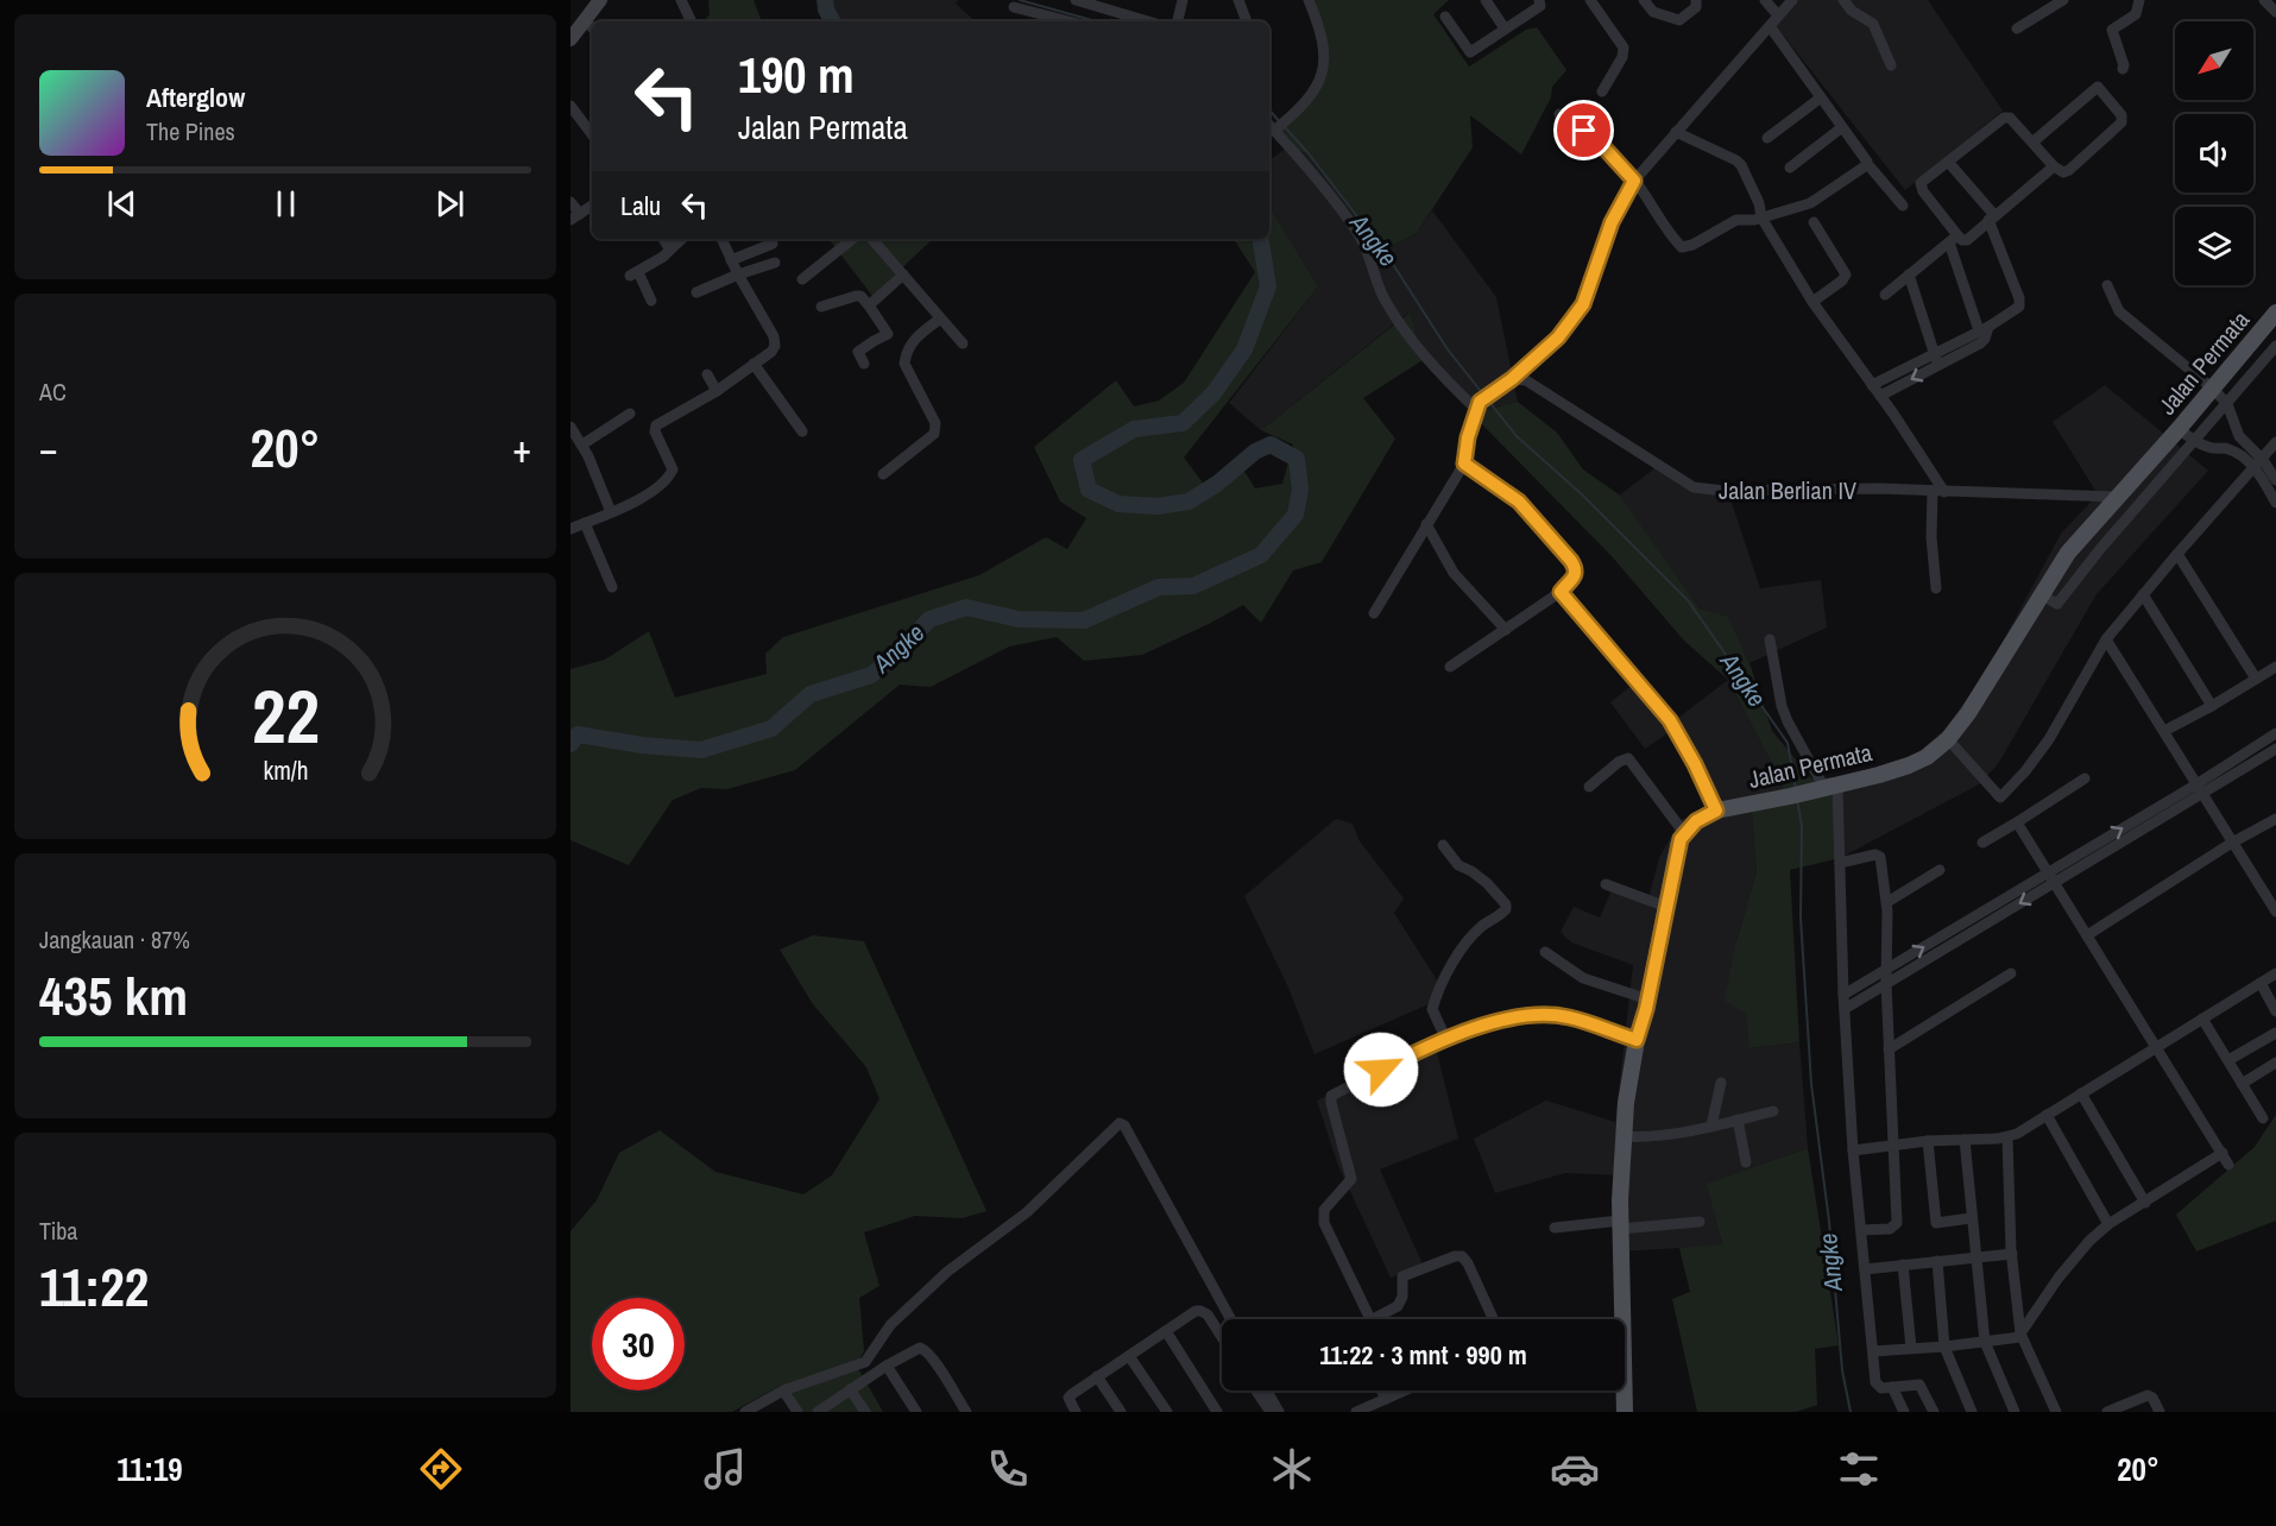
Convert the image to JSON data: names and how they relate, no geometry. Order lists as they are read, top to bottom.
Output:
{
  "streets": {
    "main road": ["Jalan Permata"],
    "street": ["Jalan Berlian IV"]
  },
  "crossings": [
    ["Jalan Permata", "Jalan Berlian IV"]
  ],
  "water": ["Angke"],
  "north": "bottom left",
  "page": {
    "turn": ["190 m", "Jalan Permata"],
    "song": ["Afterglow", "The Pines"],
    "then": "Lalu",
    "tile": [
      "AC",
      ["Jangkauan · 87%", "435 km"],
      ["Tiba", "11:22"]
    ],
    "heat": ["−", "20°", "+"],
    "limit": "30",
    "trip": "11:22 · 3 mnt · 990 m",
    "tabs": ["11:19", "20°"],
    "gauge": ["22", "km/h"]
  }
}
